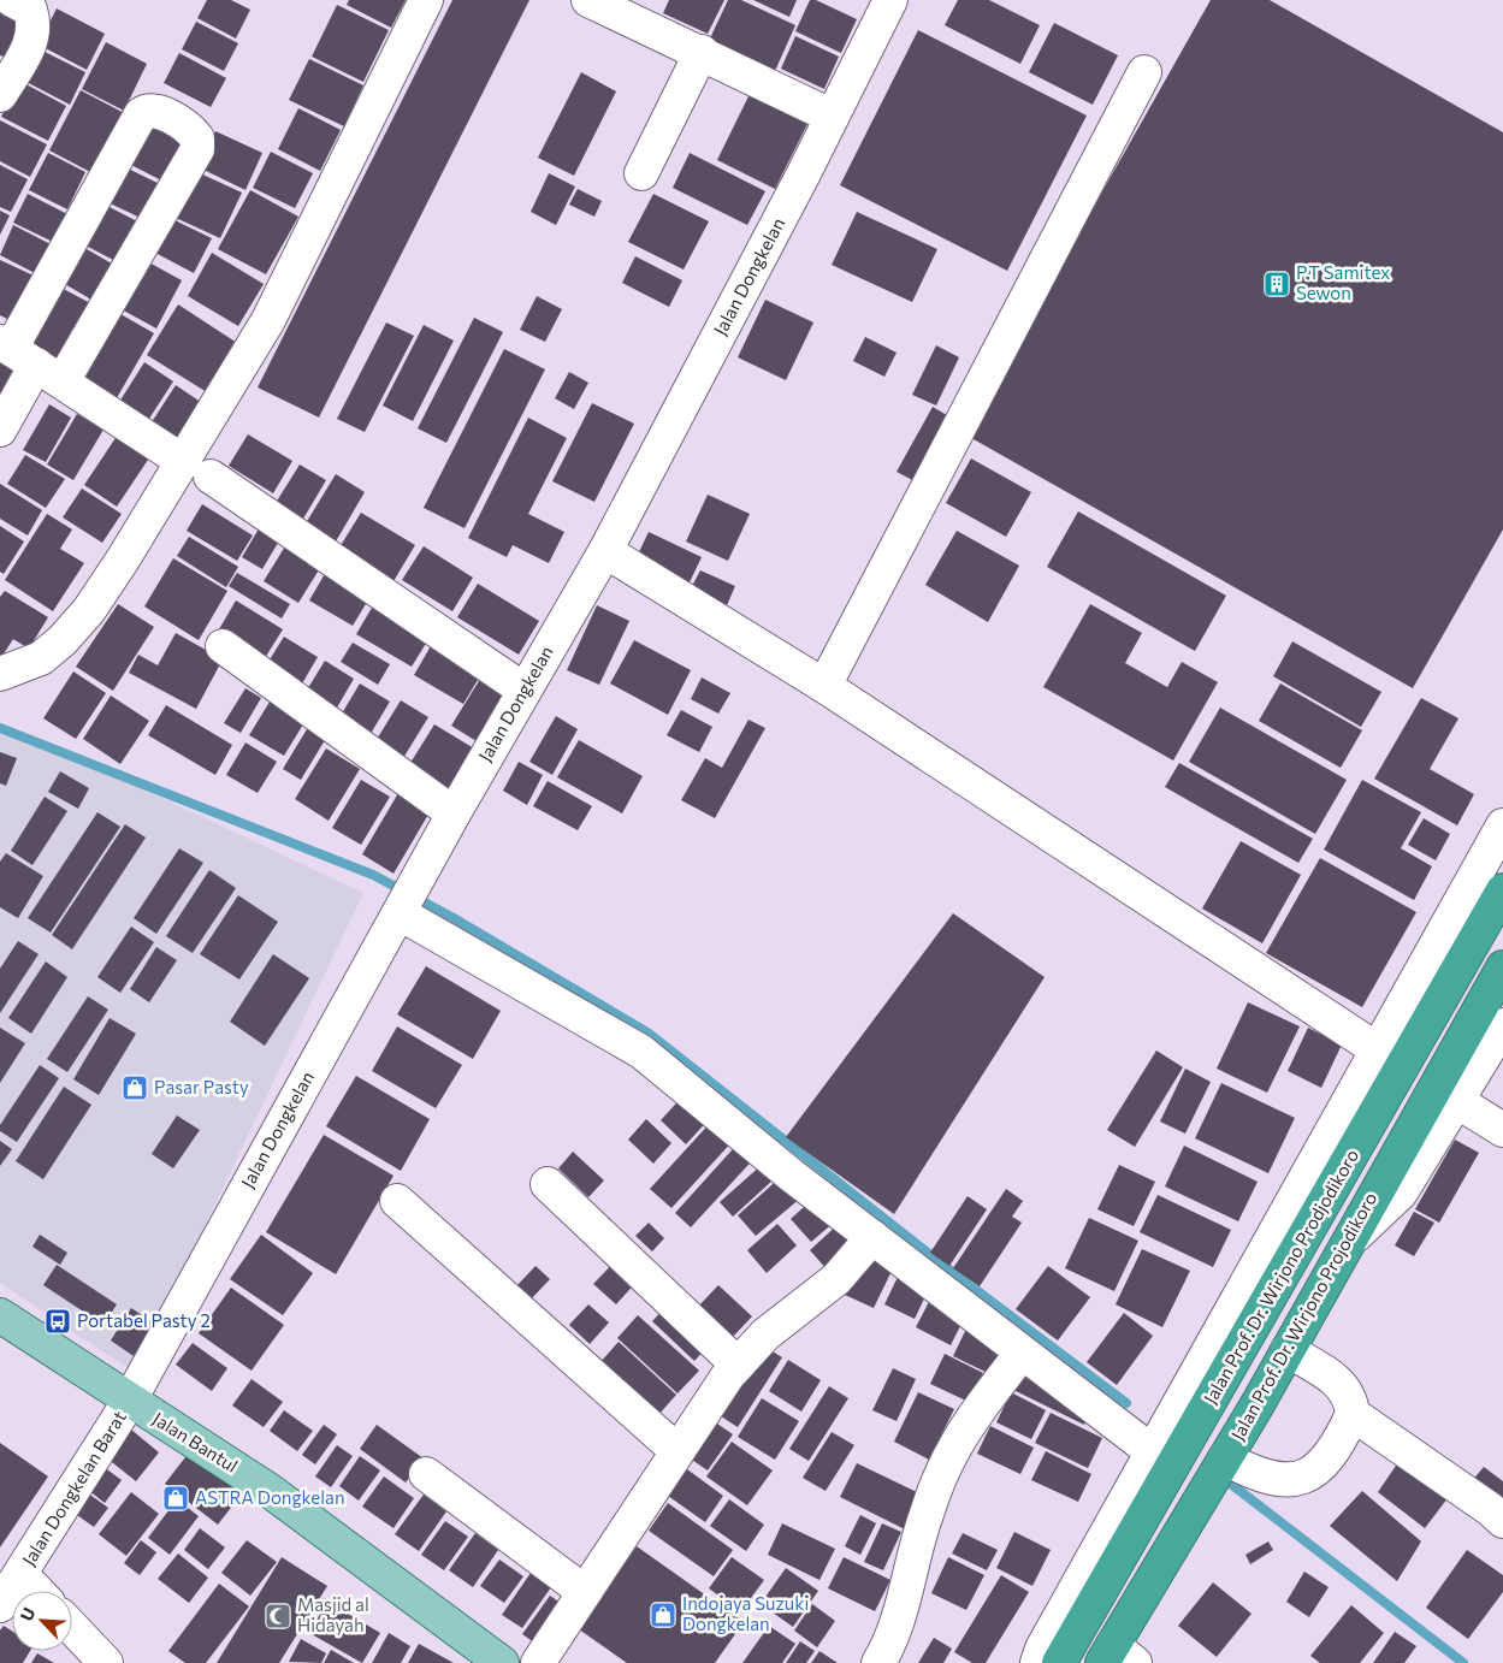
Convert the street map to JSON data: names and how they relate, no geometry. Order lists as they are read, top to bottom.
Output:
{
  "streets": {
    "highway": ["Jalan Prof. Dr. Wirjono Prodjodikoro", "Jalan Prof. Dr. Wirjono Projodikoro"],
    "main road": ["Jalan Bantul"],
    "street": ["Jalan Dongkelan", "Jalan Dongkelan Barat"]
  },
  "crossings": [
    ["Jalan Dongkelan", "Jalan Bantul"],
    ["Jalan Dongkelan", "Jalan Dongkelan Barat"],
    ["Jalan Bantul", "Jalan Dongkelan Barat"]
  ],
  "places": {
    "building": ["P.T Samitex Sewon"],
    "shop": ["Pasar Pasty", "ASTRA Dongkelan", "Indojaya Suzuki Dongkelan"],
    "bus stop": ["Portabel Pasty 2"],
    "mosque": ["Masjid al Hidayah"]
  },
  "north": "top left"
}
